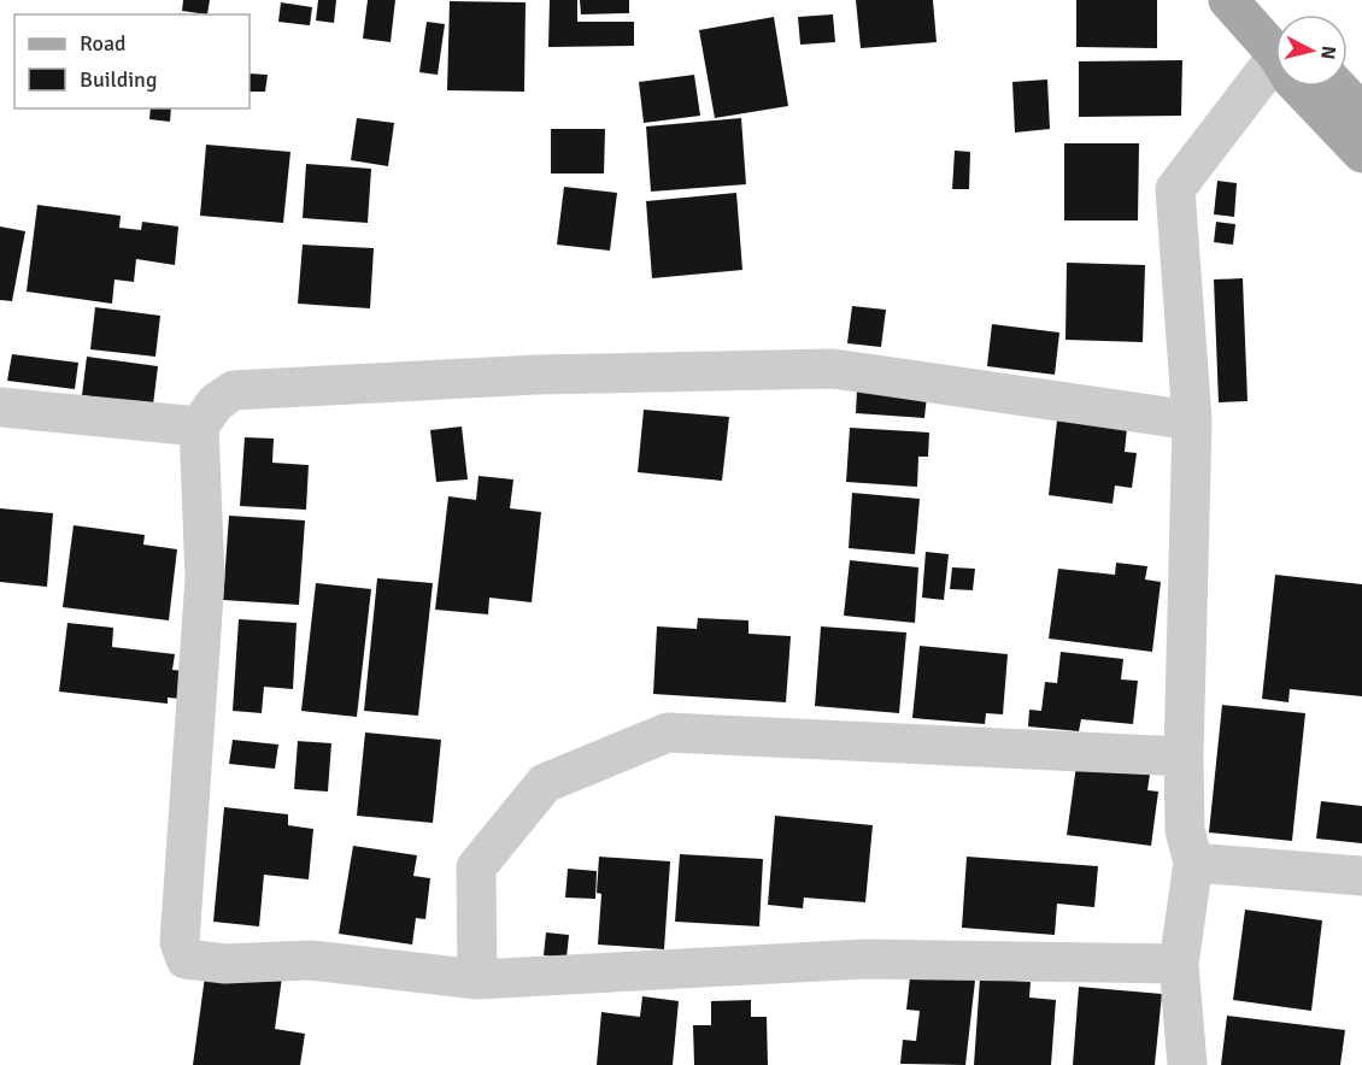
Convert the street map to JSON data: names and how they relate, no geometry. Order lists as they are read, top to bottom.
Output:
{
  "legend": ["Road", "Building"],
  "north": "right"
}
